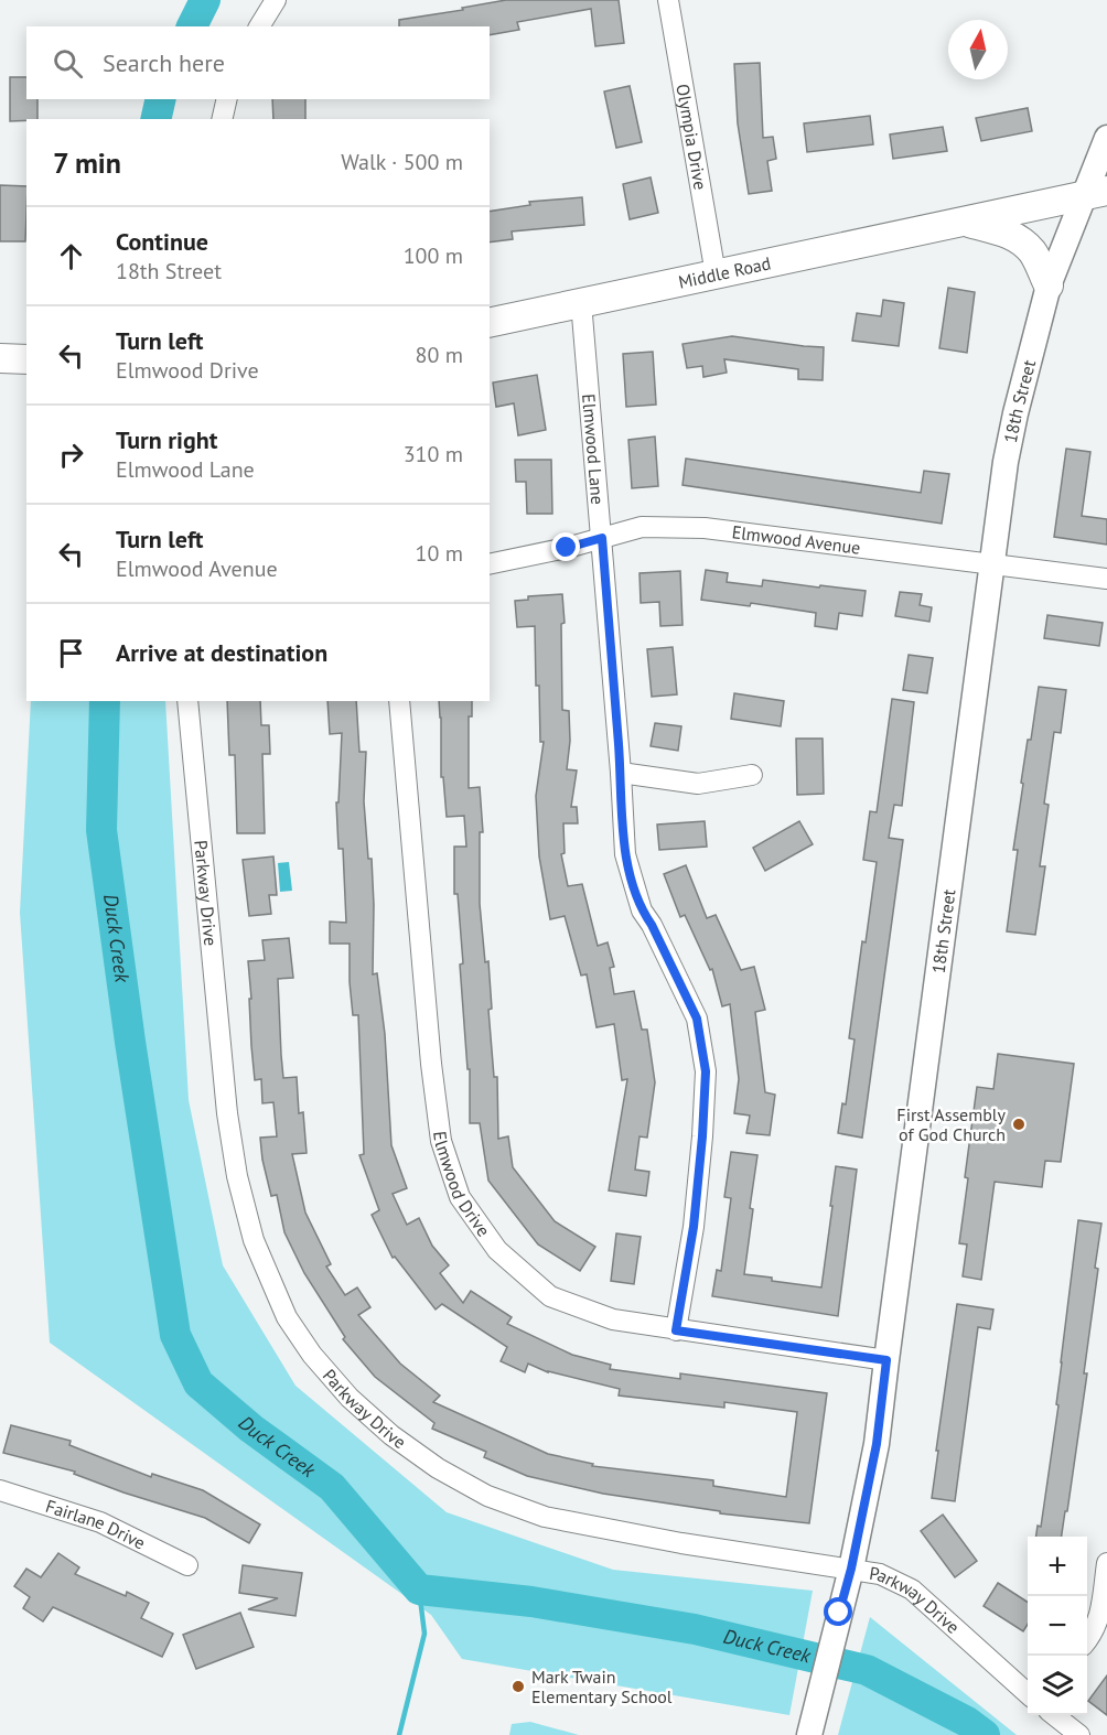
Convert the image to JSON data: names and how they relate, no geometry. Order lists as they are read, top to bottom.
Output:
{
  "streets": {
    "main road": ["Middle Road"],
    "street": [
      "Olympia Drive",
      "18th Street",
      "Elmwood Lane",
      "Elmwood Avenue",
      "Parkway Drive",
      "Elmwood Drive",
      "Fairlane Drive"
    ]
  },
  "crossings": [
    ["Olympia Drive", "Middle Road"],
    ["Middle Road", "18th Street"],
    ["Middle Road", "Elmwood Lane"],
    ["18th Street", "Elmwood Avenue"],
    ["18th Street", "Parkway Drive"],
    ["18th Street", "Elmwood Drive"],
    ["Elmwood Lane", "Elmwood Avenue"],
    ["Elmwood Lane", "Elmwood Drive"]
  ],
  "water": ["Duck Creek"],
  "places": ["First Assembly of God Church", "Mark Twain Elementary School"],
  "north": "top",
  "page": {
    "search": "Search here",
    "heading": ["7 min", "Walk · 500 m"],
    "list": [
      ["Continue", "18th Street", "100 m"],
      ["Turn left", "Elmwood Drive", "80 m"],
      ["Turn right", "Elmwood Lane", "310 m"],
      ["Turn left", "Elmwood Avenue", "10 m"],
      "Arrive at destination"
    ],
    "map_buttons": ["+", "−"]
  }
}
